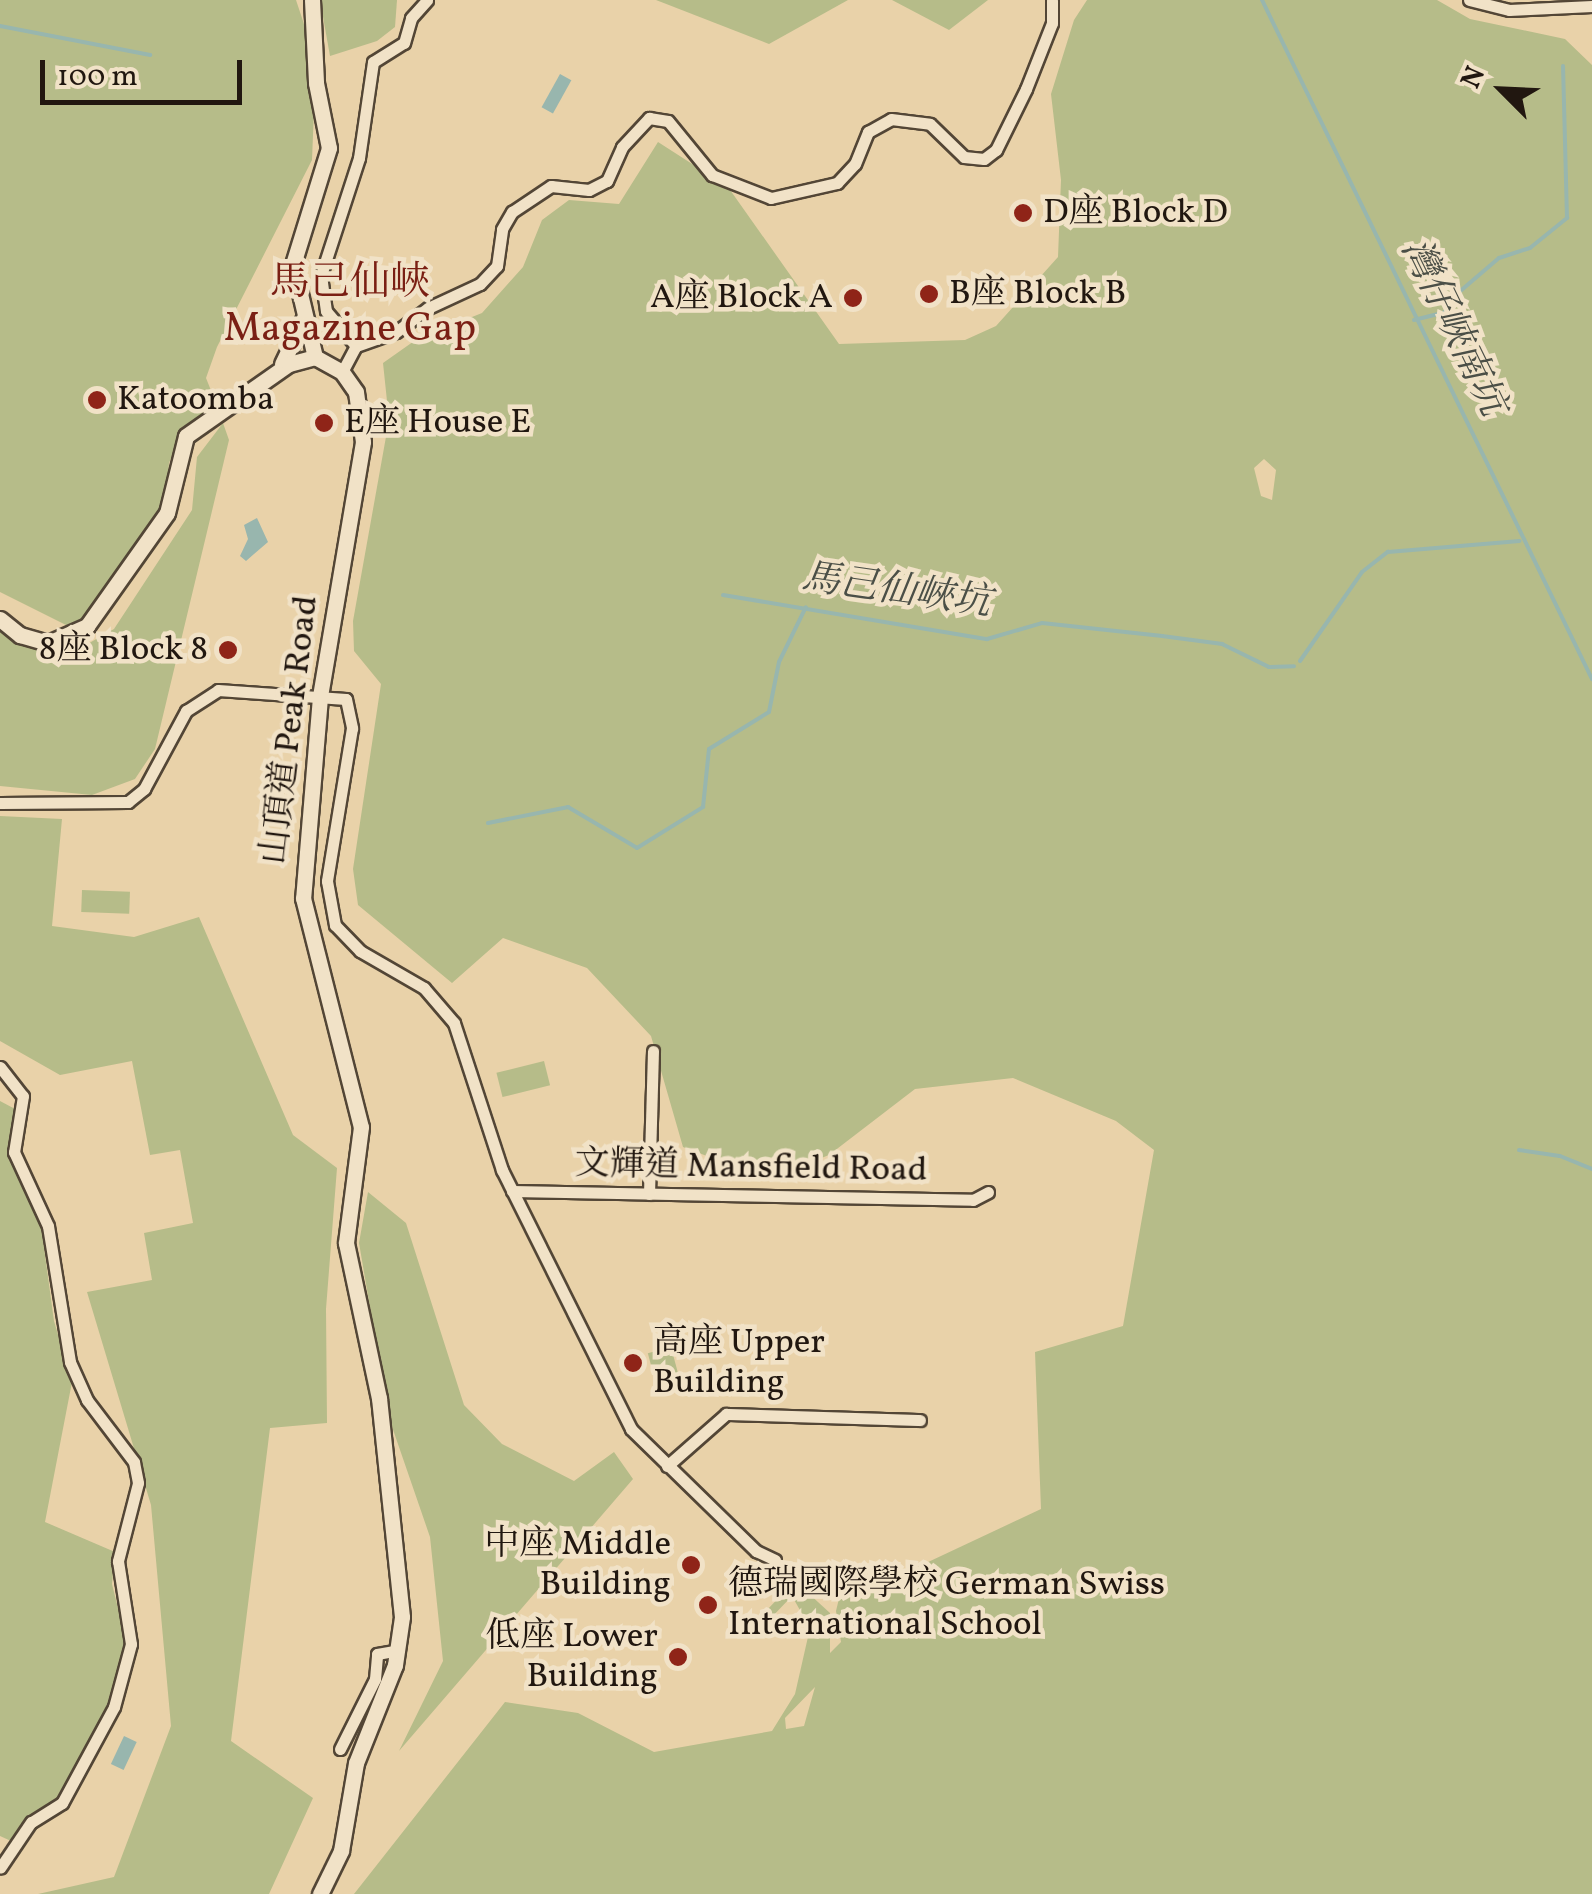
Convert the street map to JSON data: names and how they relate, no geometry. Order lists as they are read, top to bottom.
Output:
{
  "streets": {
    "main road": ["山頂道 Peak Road"],
    "street": ["文輝道 Mansfield Road"]
  },
  "districts": ["馬己仙峽 Magazine Gap"],
  "water": ["灣仔峽南坑", "馬己仙峽坑"],
  "places": [
    "D座 Block D",
    "B座 Block B",
    "A座 Block A",
    "Katoomba",
    "E座 House E",
    "8座 Block 8",
    "高座 Upper Building",
    "中座 Middle Building",
    "德瑞國際學校 German Swiss International School",
    "低座 Lower Building"
  ],
  "scale_bar": "100 m",
  "north": "top left"
}
